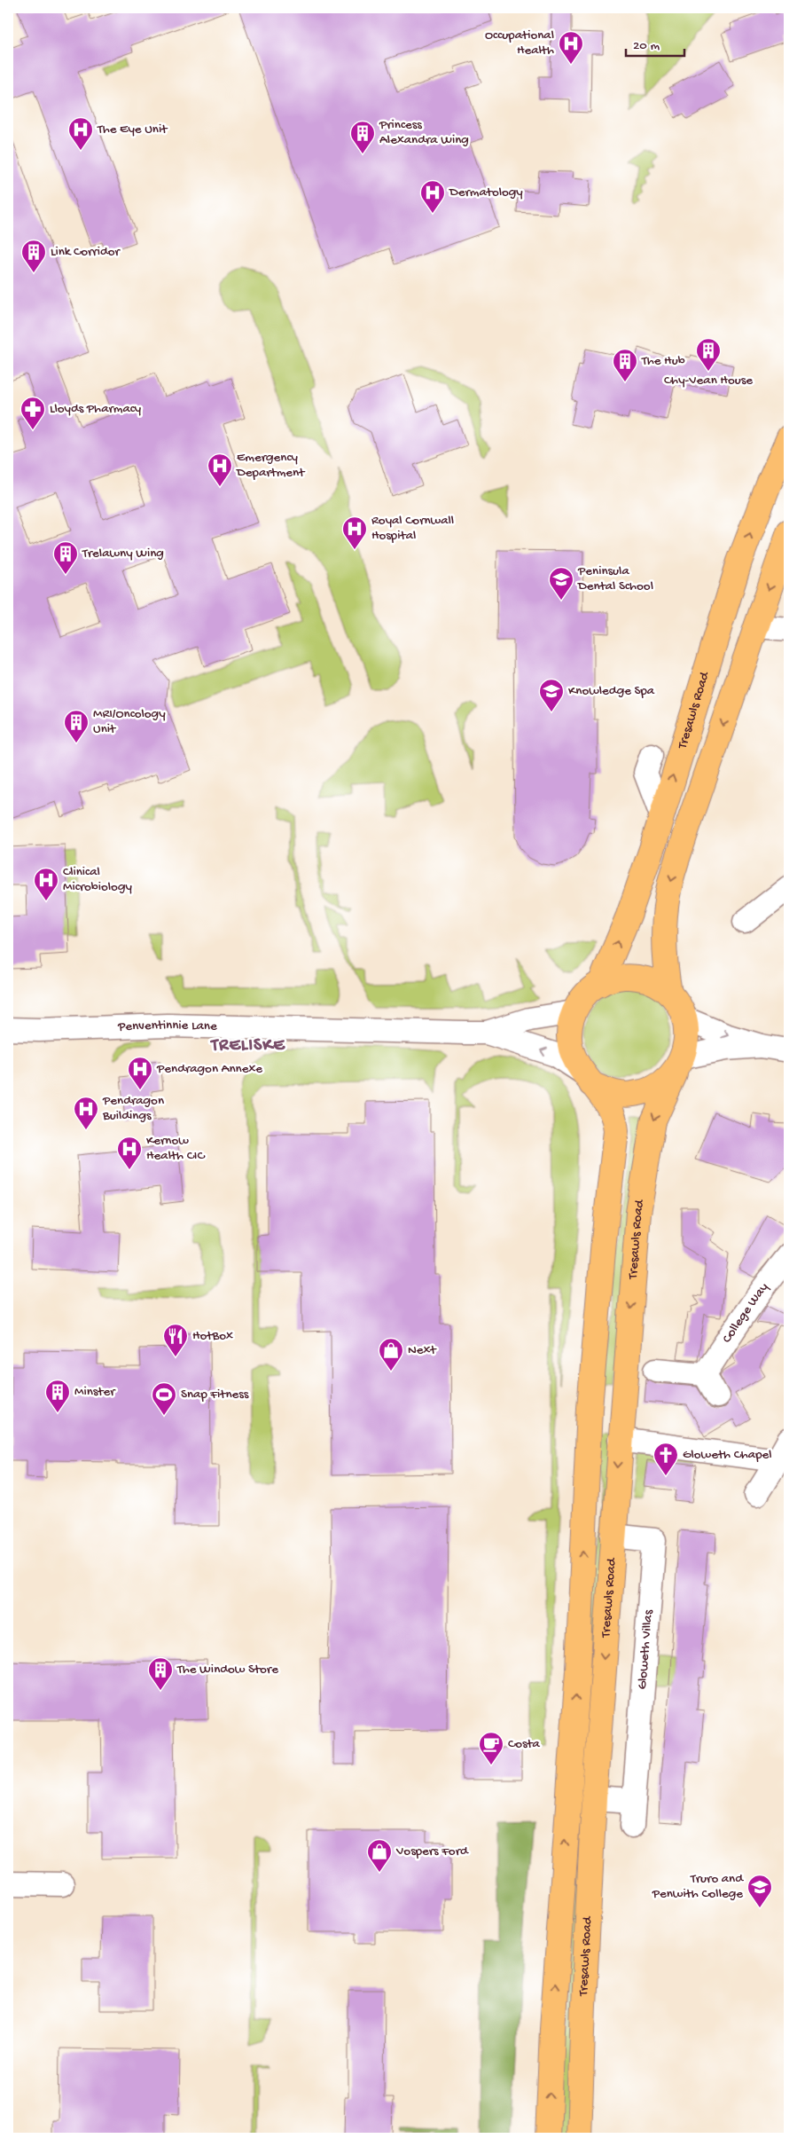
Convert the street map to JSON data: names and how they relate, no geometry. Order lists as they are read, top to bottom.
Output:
{
  "streets": {
    "highway": ["Tresawls Road"],
    "street": ["Penventinnie Lane", "College Way", "Gloweth Villas"]
  },
  "crossings": [
    ["Tresawls Road", "Penventinnie Lane"],
    ["Tresawls Road", "Gloweth Villas"]
  ],
  "districts": ["TRELISKE"],
  "places": {
    "hospital": [
      "Occupational Health",
      "The Eye Unit",
      "Dermatology",
      "Emergency Department",
      "Royal Cornwall Hospital",
      "Clinical Microbiology",
      "Pendragon Annexe",
      "Pendragon Buildings",
      "Kernow Health CIC"
    ],
    "building": [
      "Princess Alexandra Wing",
      "Link Corridor",
      "Chy-Vean House",
      "The Hub",
      "Trelawny Wing",
      "MRI/Oncology Unit",
      "Minster",
      "The Window Store"
    ],
    "pharmacy": ["Lloyds Pharmacy"],
    "school or university": ["Peninsula Dental School", "Knowledge Spa", "Truro and Penwith College"],
    "restaurant": ["HotBox"],
    "shop": ["Next", "Vospers Ford"],
    "sports": ["Snap Fitness"],
    "church": ["Gloweth Chapel"],
    "cafe": ["Costa"]
  },
  "scale_bar": "20 m"
}
